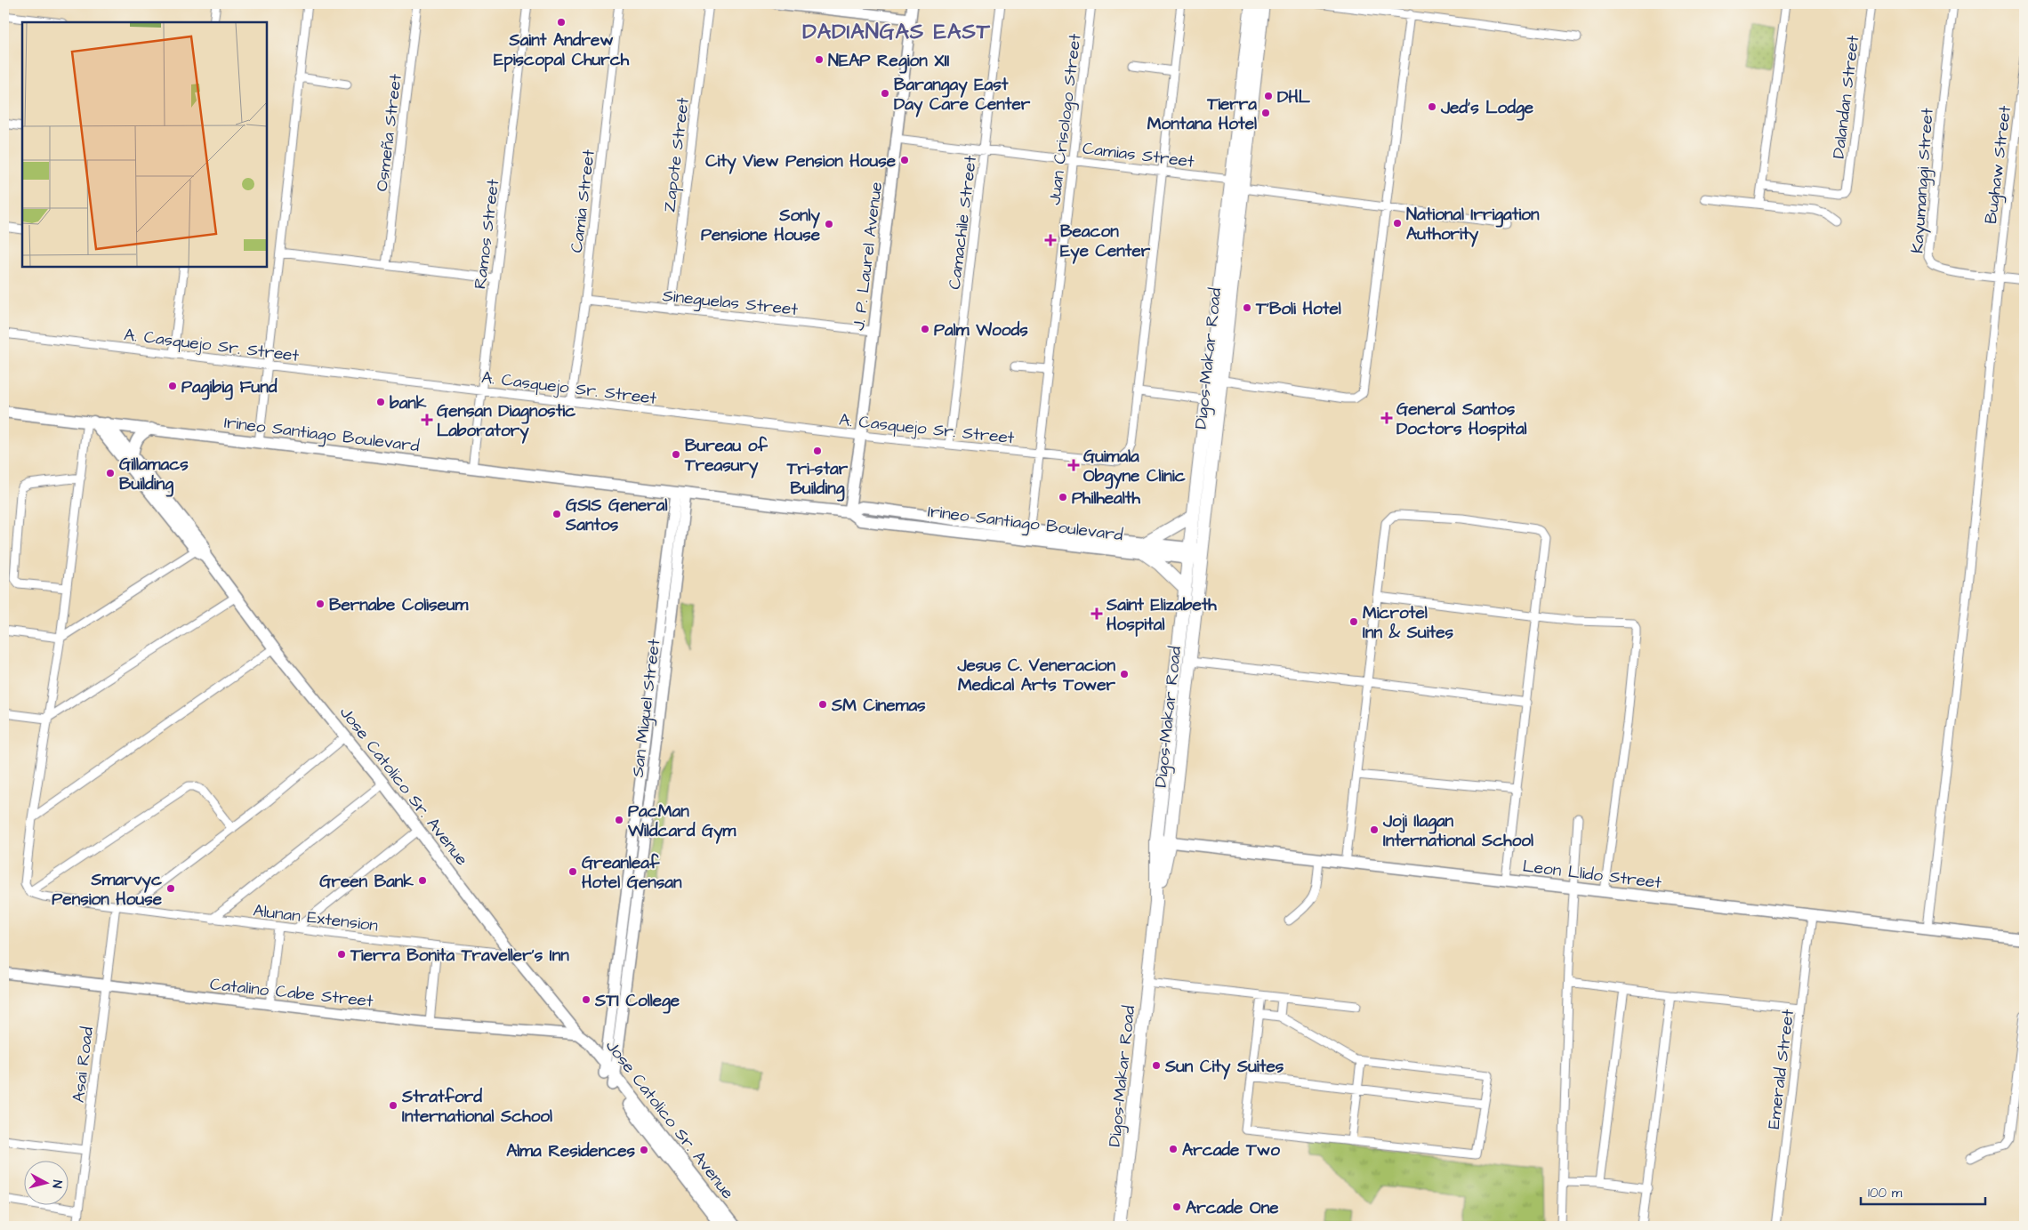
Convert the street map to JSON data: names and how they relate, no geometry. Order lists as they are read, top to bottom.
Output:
{
  "streets": {
    "main road": [
      "Digos-Makar Road",
      "Irineo Santiago Boulevard",
      "Jose Catolico Sr. Avenue",
      "Leon Llido Street"
    ],
    "street": [
      "Dalandan Street",
      "Juan Crisologo Street",
      "Osmeña Street",
      "Camias Street",
      "Zapote Street",
      "Bughaw Street",
      "Kayumanggi Street",
      "Camia Street",
      "Camachile Street",
      "Ramos Street",
      "J. P. Laurel Avenue",
      "Sineguelas Street",
      "A. Casquejo Sr. Street",
      "San Miguel Street",
      "Alunan Extension",
      "Catalino Cabe Street",
      "Asai Road",
      "Emerald Street"
    ]
  },
  "crossings": [
    ["Juan Crisologo Street", "Camias Street"],
    ["Juan Crisologo Street", "A. Casquejo Sr. Street"],
    ["Juan Crisologo Street", "Irineo Santiago Boulevard"],
    ["Camias Street", "Camachile Street"],
    ["Camias Street", "J. P. Laurel Avenue"],
    ["Camias Street", "Digos-Makar Road"],
    ["Zapote Street", "Sineguelas Street"],
    ["Bughaw Street", "Kayumanggi Street"],
    ["Bughaw Street", "Leon Llido Street"],
    ["Camia Street", "Sineguelas Street"],
    ["Camia Street", "A. Casquejo Sr. Street"],
    ["Camachile Street", "A. Casquejo Sr. Street"],
    ["Ramos Street", "A. Casquejo Sr. Street"],
    ["Ramos Street", "Irineo Santiago Boulevard"],
    ["J. P. Laurel Avenue", "Sineguelas Street"],
    ["J. P. Laurel Avenue", "A. Casquejo Sr. Street"],
    ["J. P. Laurel Avenue", "Irineo Santiago Boulevard"],
    ["Digos-Makar Road", "Irineo Santiago Boulevard"],
    ["Digos-Makar Road", "Leon Llido Street"],
    ["Irineo Santiago Boulevard", "San Miguel Street"],
    ["Irineo Santiago Boulevard", "Jose Catolico Sr. Avenue"],
    ["San Miguel Street", "Jose Catolico Sr. Avenue"],
    ["Jose Catolico Sr. Avenue", "Alunan Extension"],
    ["Jose Catolico Sr. Avenue", "Catalino Cabe Street"],
    ["Leon Llido Street", "Emerald Street"],
    ["Alunan Extension", "Asai Road"],
    ["Catalino Cabe Street", "Asai Road"]
  ],
  "districts": ["DADIANGAS EAST"],
  "places": {
    "other": [
      "Saint Andrew Episcopal Church",
      "NEAP Region XII",
      "Barangay East Day Care Center",
      "DHL",
      "Jed's Lodge",
      "Tierra Montana Hotel",
      "City View Pension House",
      "National Irrigation Authority",
      "Sonly Pensione House",
      "T'Boli Hotel",
      "Palm Woods",
      "Pagibig Fund",
      "bank",
      "Tri-star Building",
      "Bureau of Treasury",
      "Gillamacs Building",
      "Philhealth",
      "GSIS General Santos",
      "Bernabe Coliseum",
      "Microtel Inn & Suites",
      "Jesus C. Veneracion Medical Arts Tower",
      "SM Cinemas",
      "PacMan Wildcard Gym",
      "Joji Ilagan International School",
      "Greanleaf Hotel Gensan",
      "Green Bank",
      "Smarvyc Pension House",
      "Tierra Bonita Traveller's Inn",
      "STI College",
      "Sun City Suites",
      "Stratford International School",
      "Arcade Two",
      "Alma Residences",
      "Arcade One"
    ],
    "health": [
      "Beacon Eye Center",
      "General Santos Doctors Hospital",
      "Gensan Diagnostic Laboratory",
      "Guimala Obgyne Clinic",
      "Saint Elizabeth Hospital"
    ]
  },
  "scale_bar": "100 m",
  "north": "right"
}
